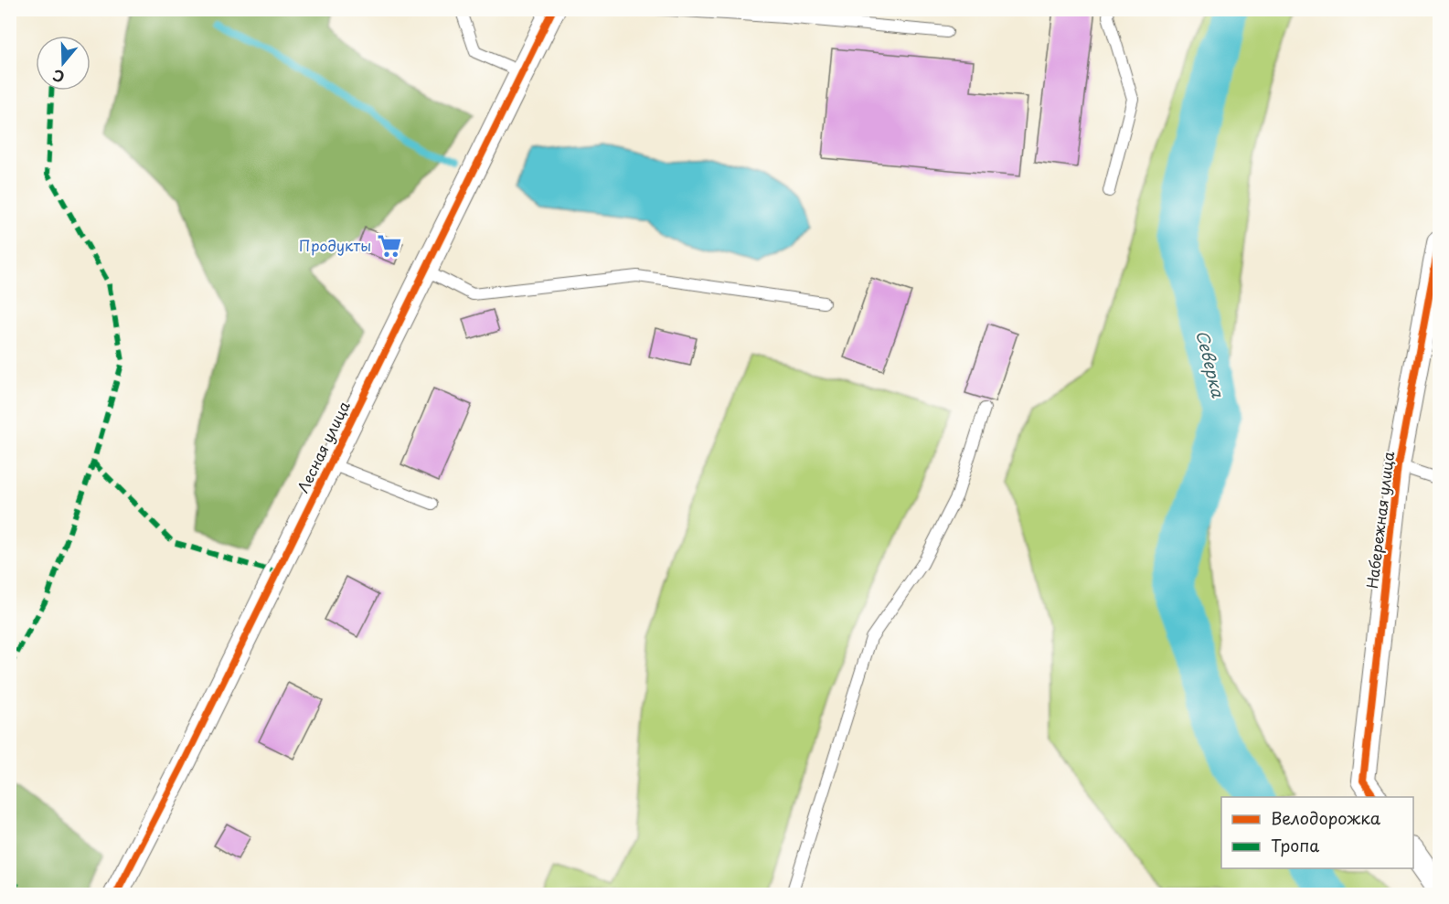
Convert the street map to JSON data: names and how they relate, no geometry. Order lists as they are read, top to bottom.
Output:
{
  "streets": {
    "street": ["Лесная улица", "Набережная улица"]
  },
  "water": ["Северка"],
  "places": {
    "supermarket": ["Продукты"]
  },
  "legend": ["Велодорожка", "Тропа"],
  "north": "bottom"
}
